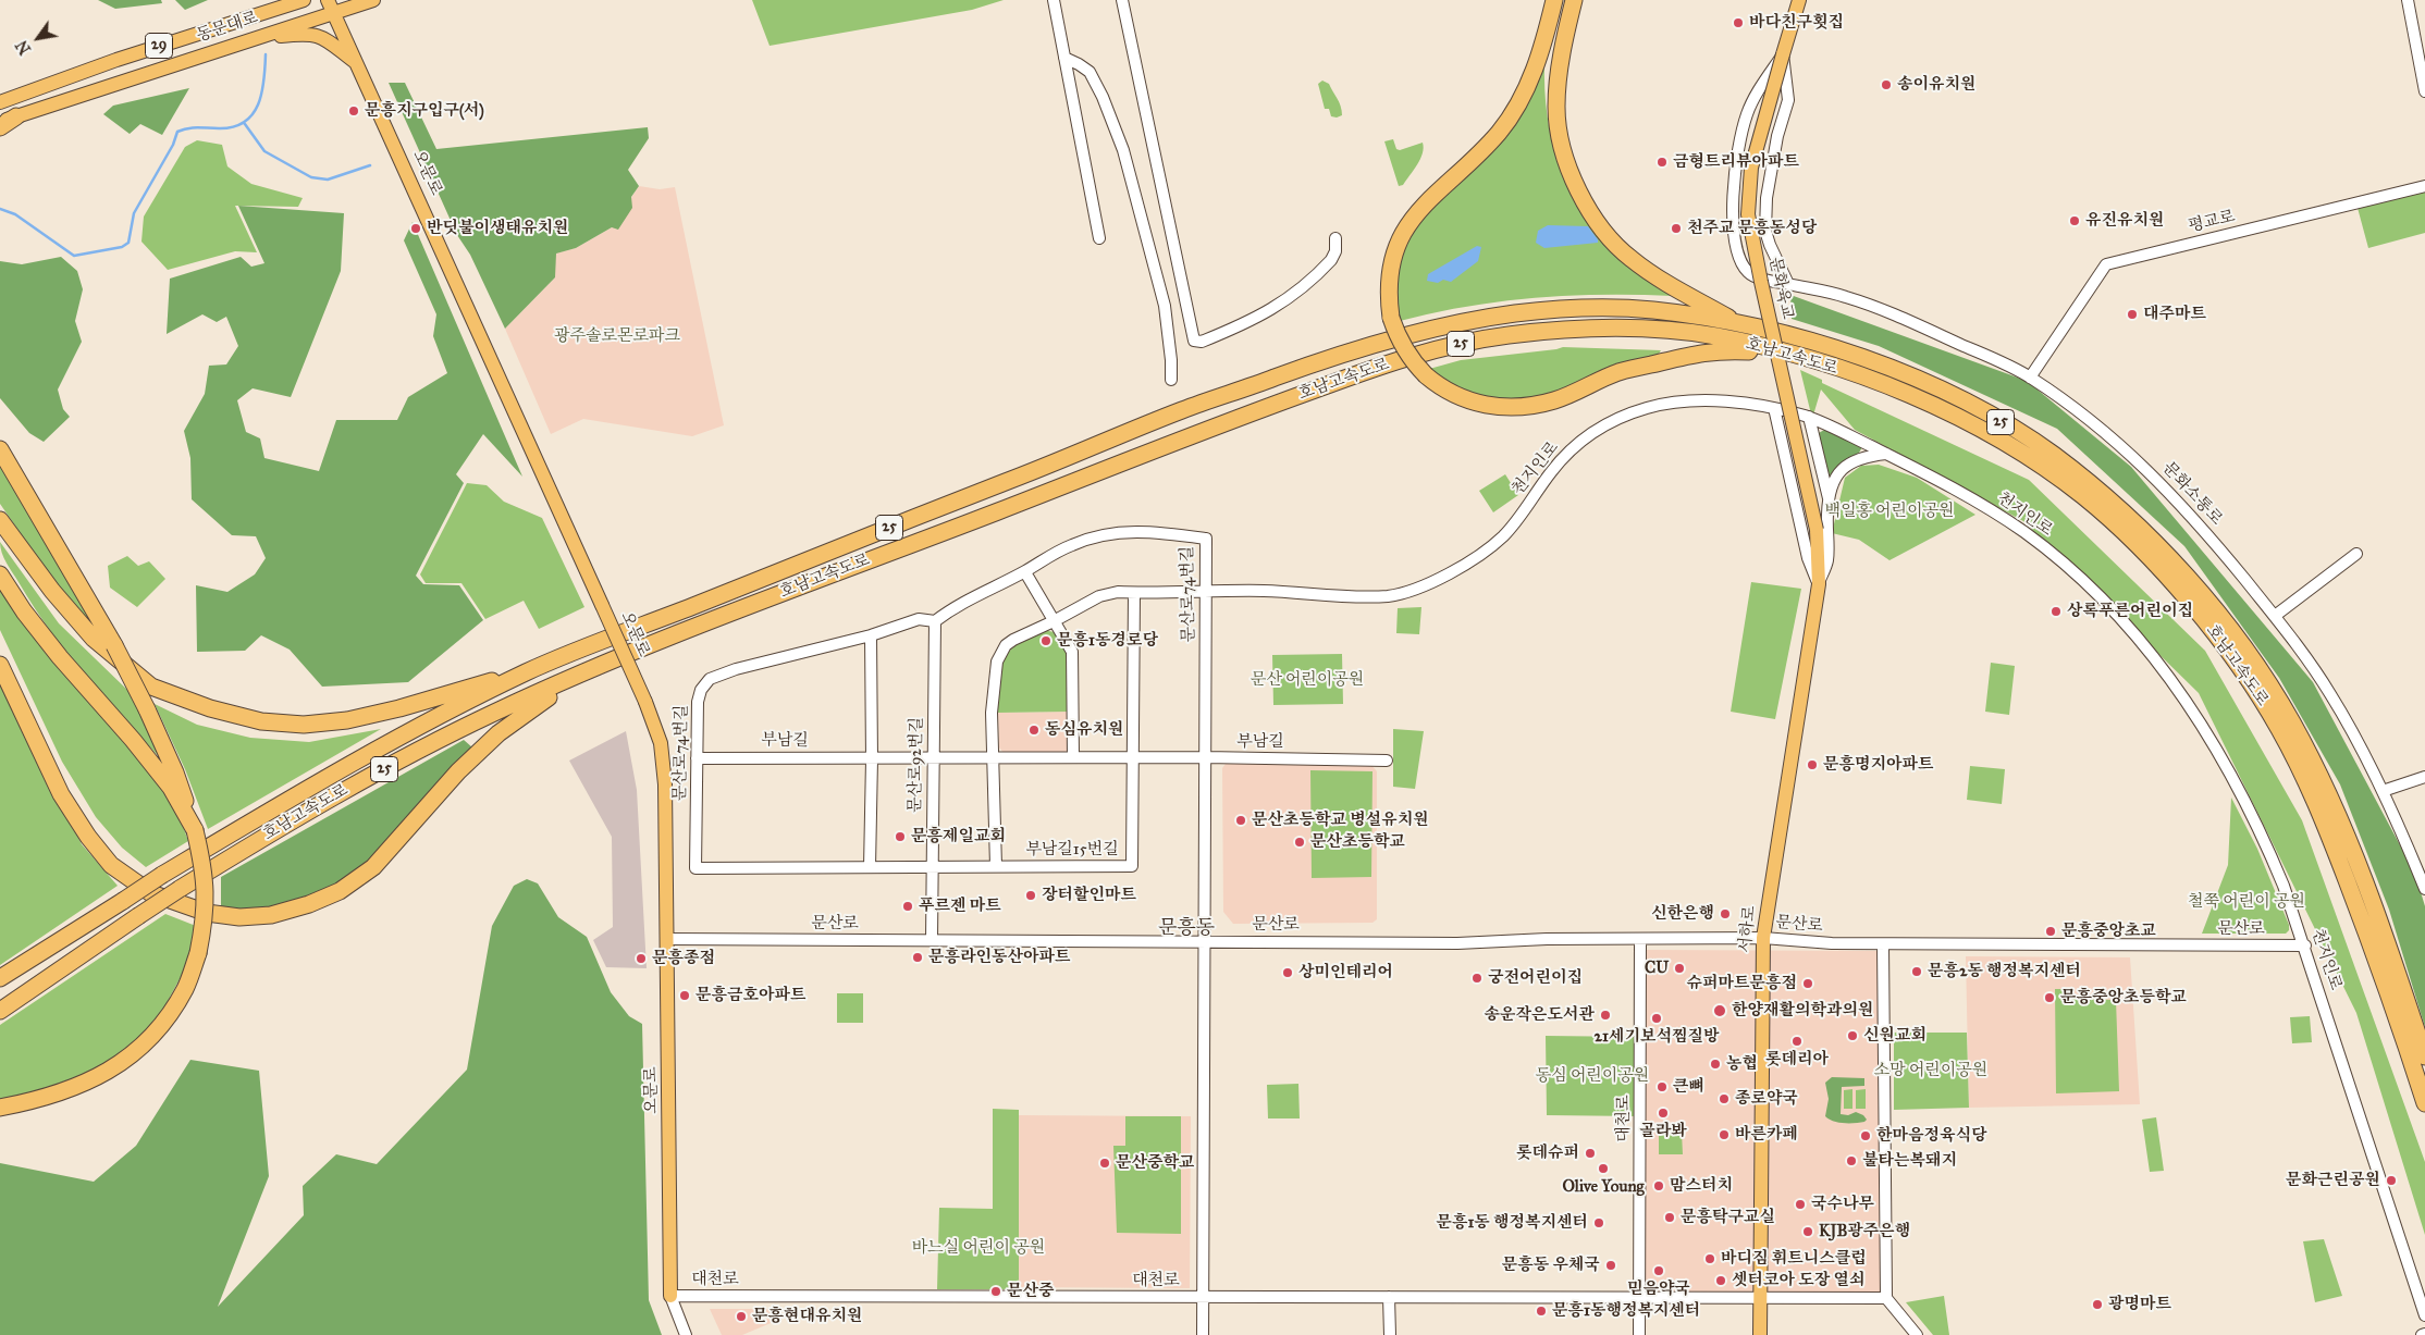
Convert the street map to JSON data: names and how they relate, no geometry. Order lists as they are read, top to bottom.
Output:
{
  "streets": {
    "highway": ["25", "호남고속도로"],
    "main road": [
      "동문대로",
      "29",
      "오문로",
      "문화육교",
      "서하로"
    ],
    "street": [
      "평교로",
      "천지인로",
      "문화소통로",
      "문산로74번길",
      "부남길",
      "문산로92번길",
      "부남길15번길",
      "문산로",
      "대천로"
    ]
  },
  "crossings": [
    ["동문대로", "오문로"],
    ["오문로", "문산로"],
    ["오문로", "대천로"],
    ["평교로", "문화소통로"],
    ["문화육교", "문화소통로"],
    ["문화육교", "서하로"],
    ["천지인로", "문산로74번길"],
    ["천지인로", "부남길"],
    ["천지인로", "문산로"],
    ["문산로74번길", "부남길"],
    ["문산로74번길", "문산로92번길"],
    ["문산로74번길", "부남길15번길"],
    ["문산로74번길", "문산로"],
    ["문산로74번길", "대천로"],
    ["부남길", "문산로92번길"],
    ["부남길", "부남길15번길"],
    ["문산로92번길", "부남길15번길"],
    ["문산로92번길", "문산로"],
    ["문산로", "서하로"],
    ["문산로", "대천로"],
    ["서하로", "대천로"]
  ],
  "districts": ["문흥동"],
  "parks": [
    "광주솔로몬로파크",
    "백일홍 어린이공원",
    "문산 어린이공원",
    "철쭉 어린이 공원",
    "소망 어린이공원",
    "동심 어린이공원",
    "바느실 어린이 공원"
  ],
  "places": [
    "바다친구횟집",
    "송이유치원",
    "문흥지구입구(서)",
    "금형트리뷰아파트",
    "유진유치원",
    "반딧불이생태유치원",
    "천주교 문흥동성당",
    "대주마트",
    "상록푸른어린이집",
    "문흥1동경로당",
    "동심유치원",
    "문흥명지아파트",
    "문산초등학교 병설유치원",
    "문흥제일교회",
    "문산초등학교",
    "장터할인마트",
    "푸르젠 마트",
    "신한은행",
    "문흥중앙초교",
    "문흥라인동산아파트",
    "문흥종점",
    "CU",
    "문흥2동 행정복지센터",
    "상미인테리어",
    "궁전어린이집",
    "슈퍼마트문흥점",
    "문흥금호아파트",
    "문흥중앙초등학교",
    "한양재활의학과의원",
    "송운작은도서관",
    "21세기보석찜질방",
    "신원교회",
    "롯데리아",
    "농협",
    "큰뼈",
    "종로약국",
    "골라봐",
    "바른카페",
    "한마음정육식당",
    "롯데슈퍼",
    "불타는복돼지",
    "문산중학교",
    "Olive Young",
    "문화근린공원",
    "맘스터치",
    "국수나무",
    "문흥탁구교실",
    "문흥1동 행정복지센터",
    "KJB광주은행",
    "바디짐 휘트니스클럽",
    "문흥동 우체국",
    "믿음약국",
    "셋터코아 도장 열쇠",
    "문산중",
    "광명마트",
    "문흥1동행정복지센터",
    "문흥현대유치원"
  ],
  "north": "bottom left"
}
